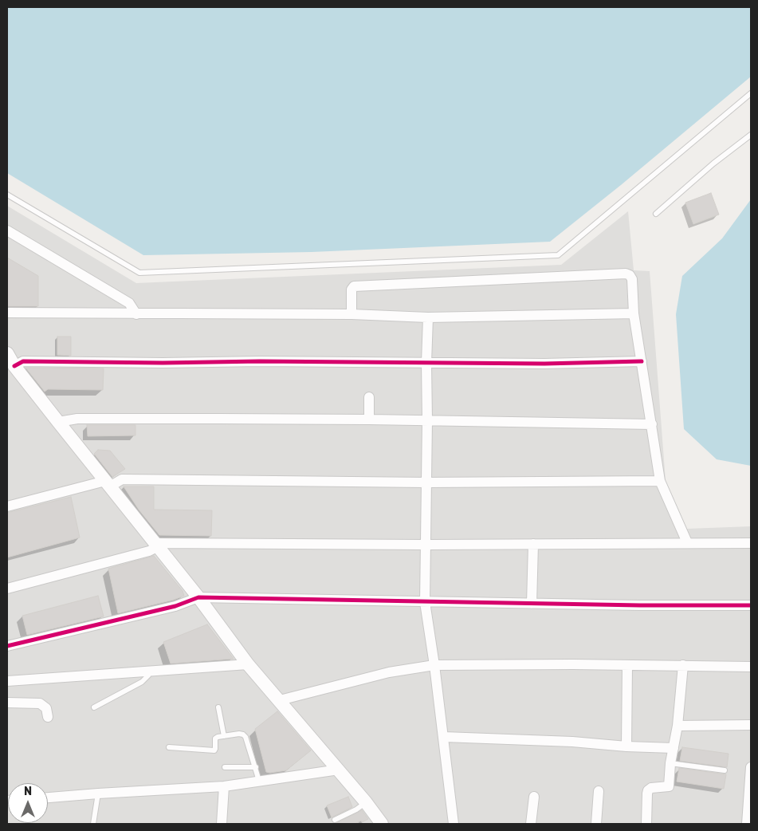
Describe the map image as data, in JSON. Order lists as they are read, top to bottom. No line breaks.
{"north":"top"}
